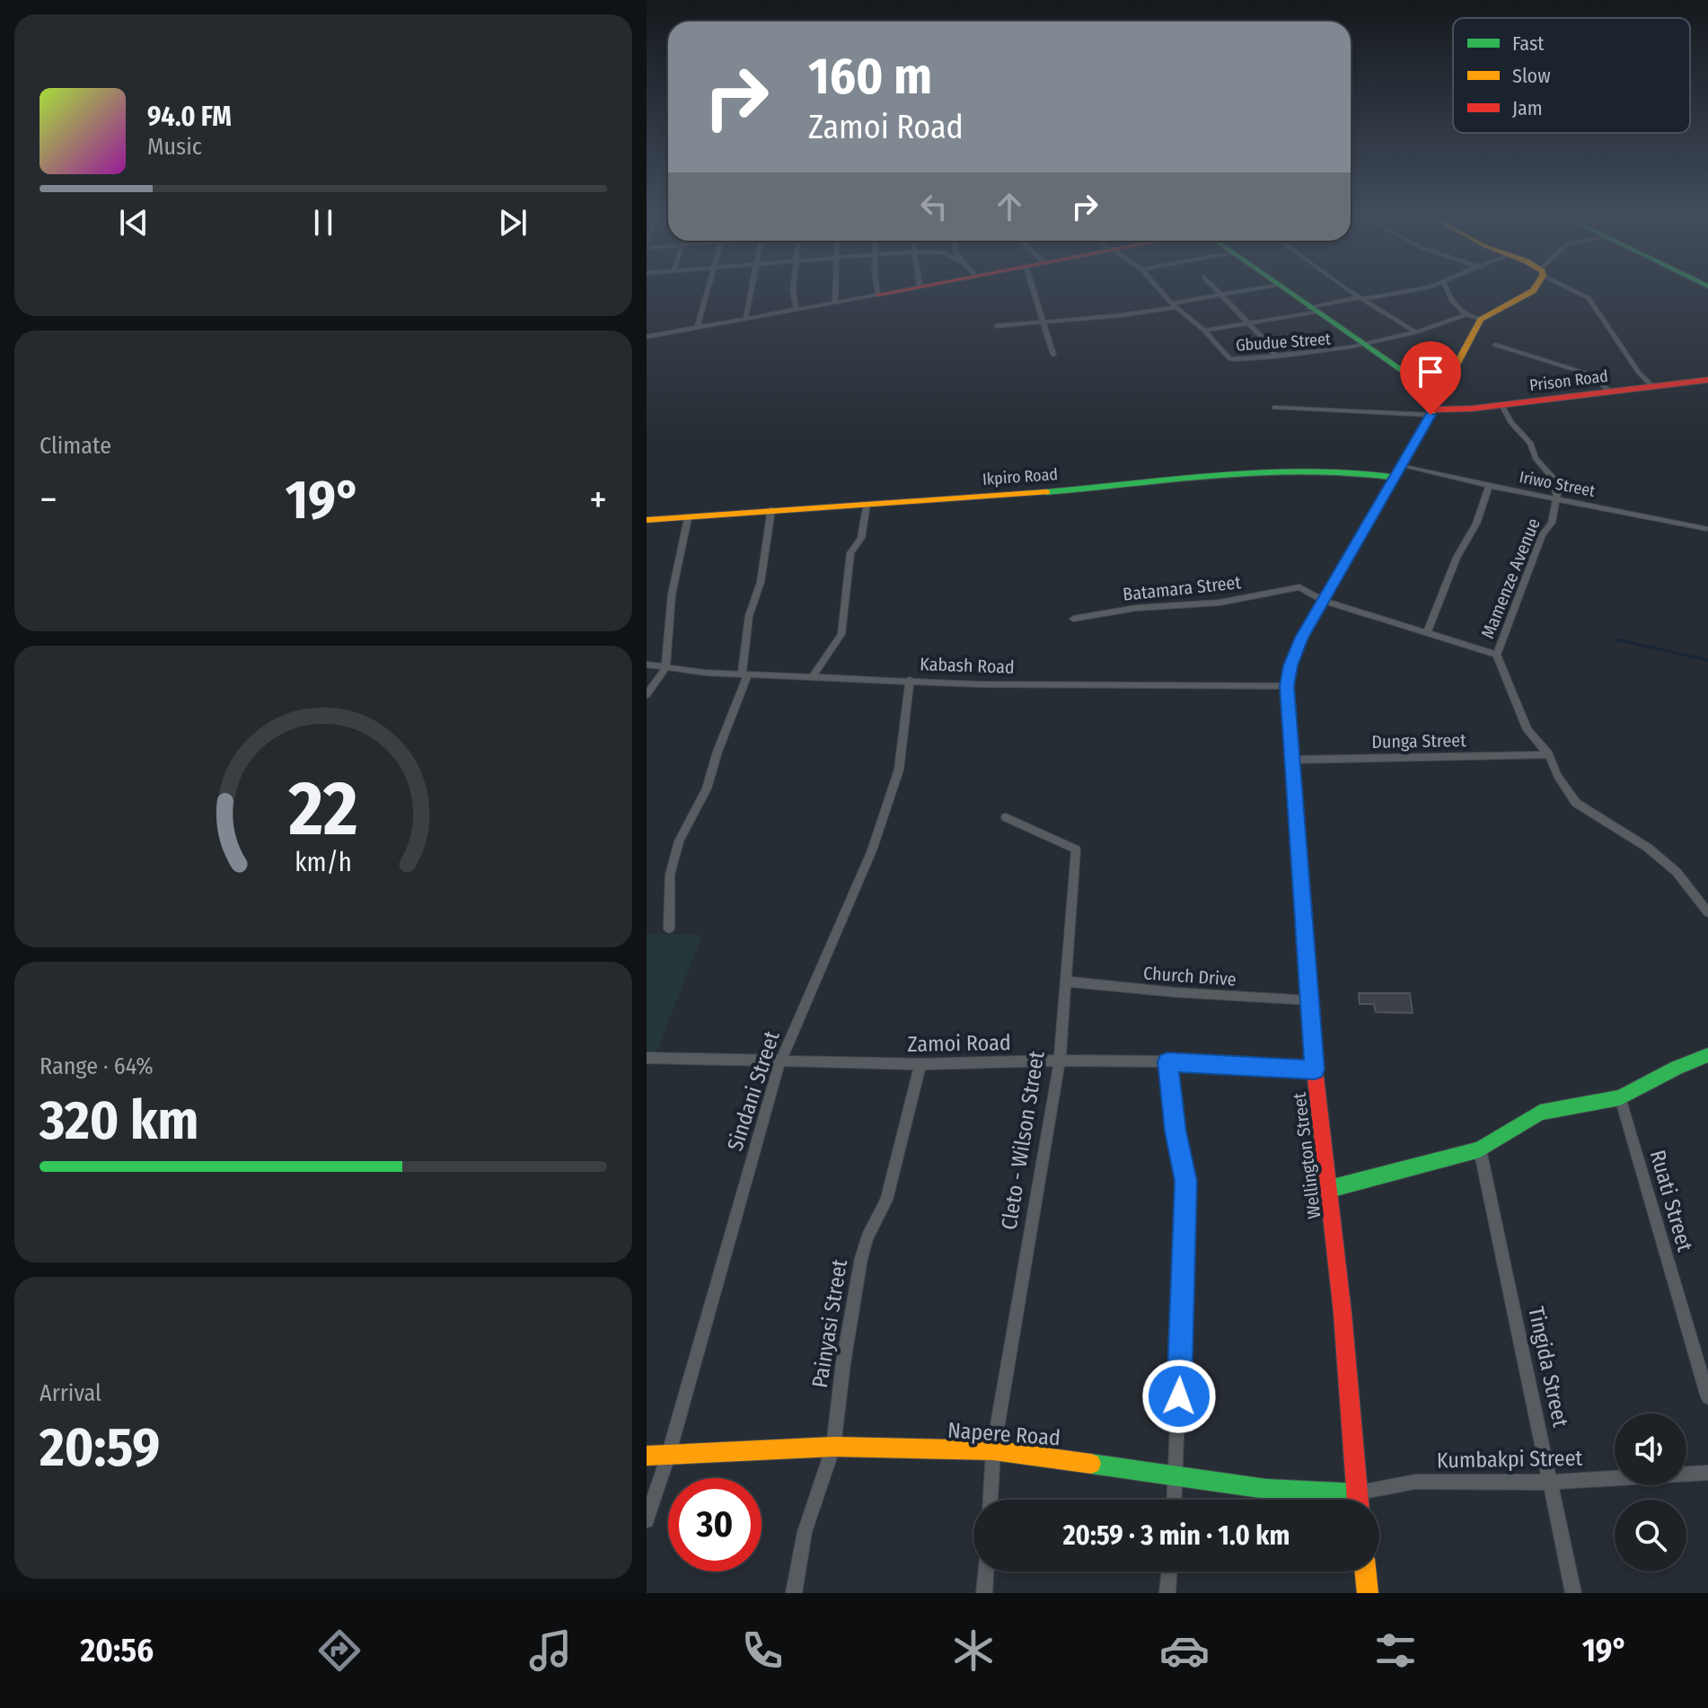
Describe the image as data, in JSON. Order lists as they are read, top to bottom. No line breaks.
{"streets":{"street":["Gbudue Street","Prison Road","Ikpiro Road","Iriwo Street","Mamenze Avenue","Batamara Street","Kabash Road","Dunga Street","Church Drive","Zamoi Road","Sindani Street","Cleto - Wilson Street","Wellington Street","Ruati Street","Painyasi Street","Tingida Street","Napere Road","Kumbakpi Street"]},"crossings":[["Prison Road","Mamenze Avenue"],["Prison Road","Wellington Street"],["Ikpiro Road","Wellington Street"],["Iriwo Street","Mamenze Avenue"],["Iriwo Street","Wellington Street"],["Mamenze Avenue","Batamara Street"],["Mamenze Avenue","Dunga Street"],["Batamara Street","Wellington Street"],["Kabash Road","Sindani Street"],["Kabash Road","Wellington Street"],["Dunga Street","Wellington Street"],["Church Drive","Cleto - Wilson Street"],["Church Drive","Wellington Street"],["Zamoi Road","Sindani Street"],["Zamoi Road","Cleto - Wilson Street"],["Zamoi Road","Wellington Street"],["Zamoi Road","Painyasi Street"],["Sindani Street","Napere Road"],["Cleto - Wilson Street","Napere Road"],["Wellington Street","Napere Road"],["Wellington Street","Kumbakpi Street"],["Painyasi Street","Napere Road"],["Tingida Street","Kumbakpi Street"],["Napere Road","Kumbakpi Street"]],"legend":["Fast","Slow","Jam"],"page":{"turn":["160 m","Zamoi Road"],"song":["94.0 FM","Music"],"tile":["Climate",["Range · 64%","320 km"],["Arrival","20:59"]],"heat":["−","19°","+"],"limit":"30","trip":"20:59 · 3 min · 1.0 km","tabs":["20:56","19°"],"gauge":["22","km/h"]}}
